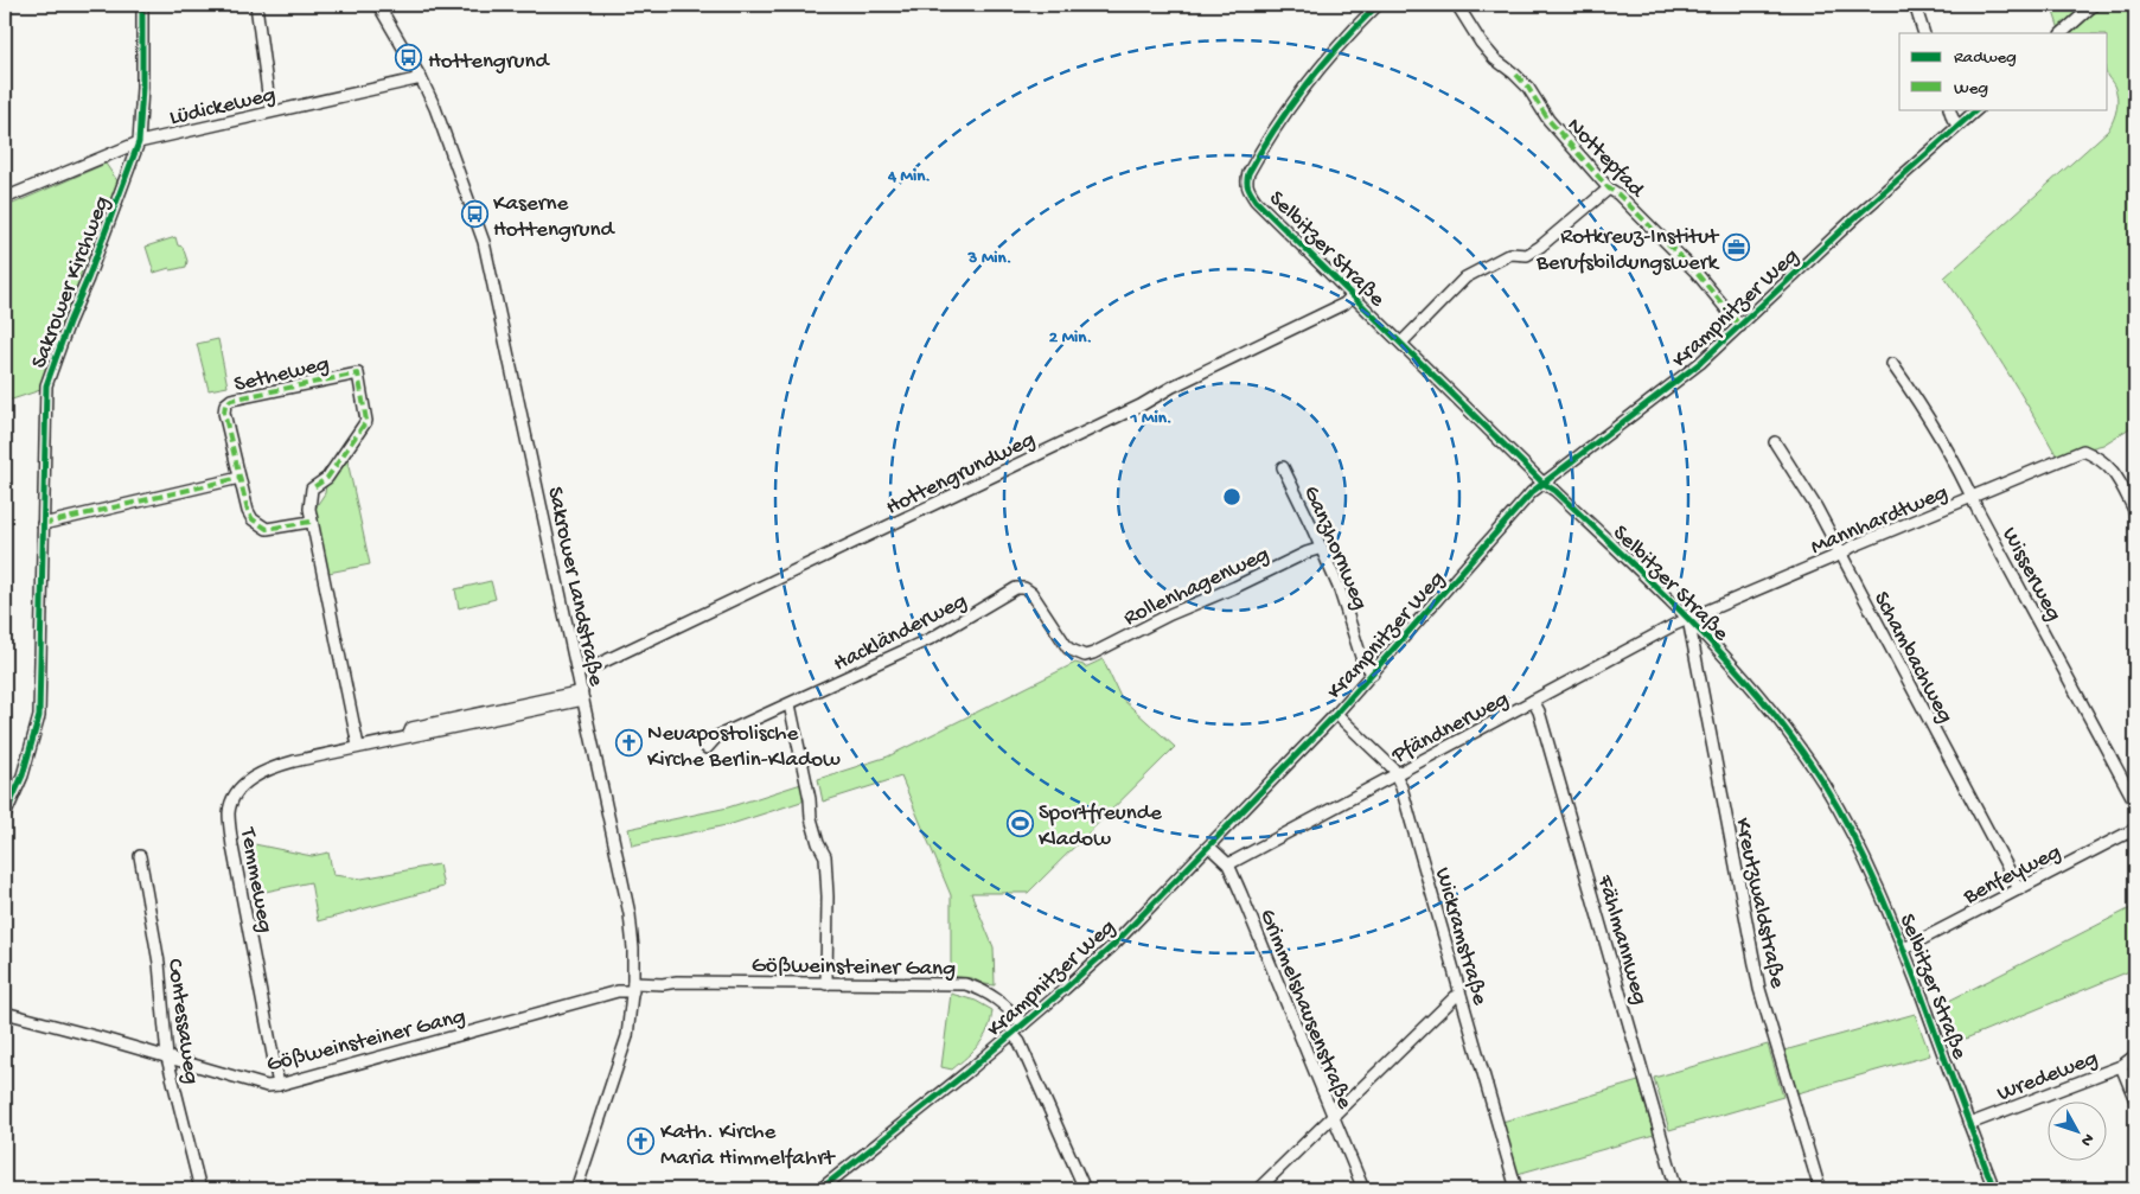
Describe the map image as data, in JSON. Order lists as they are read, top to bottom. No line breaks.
{"streets":{"street":["Lüdickeweg","Nottepfad","Selbitzer Straße","Sakrower Kirchweg","Krampnitzer Weg","Setheweg","Hottengrundweg","Mannhardtweg","Ganzhornweg","Wisserweg","Rollenhagenweg","Sakrower Landstraße","Hackländerweg","Schambachweg","Pfändnerweg","Benfeyweg","Temmeweg","Kreutzwaldstraße","Wickramstraße","Fählmannweg","Gößweinsteiner Gang","Grimmelshausenstraße","Contessaweg","Wredeweg"]},"crossings":[["Lüdickeweg","Sakrower Kirchweg"],["Lüdickeweg","Sakrower Landstraße"],["Nottepfad","Krampnitzer Weg"],["Selbitzer Straße","Krampnitzer Weg"],["Selbitzer Straße","Hottengrundweg"],["Selbitzer Straße","Mannhardtweg"],["Selbitzer Straße","Pfändnerweg"],["Selbitzer Straße","Benfeyweg"],["Selbitzer Straße","Kreutzwaldstraße"],["Selbitzer Straße","Wredeweg"],["Krampnitzer Weg","Ganzhornweg"],["Krampnitzer Weg","Wickramstraße"],["Krampnitzer Weg","Gößweinsteiner Gang"],["Krampnitzer Weg","Grimmelshausenstraße"],["Setheweg","Temmeweg"],["Hottengrundweg","Sakrower Landstraße"],["Mannhardtweg","Wisserweg"],["Mannhardtweg","Schambachweg"],["Mannhardtweg","Pfändnerweg"],["Mannhardtweg","Kreutzwaldstraße"],["Ganzhornweg","Rollenhagenweg"],["Rollenhagenweg","Hackländerweg"],["Sakrower Landstraße","Temmeweg"],["Sakrower Landstraße","Gößweinsteiner Gang"],["Schambachweg","Benfeyweg"],["Pfändnerweg","Kreutzwaldstraße"],["Pfändnerweg","Wickramstraße"],["Pfändnerweg","Fählmannweg"],["Pfändnerweg","Grimmelshausenstraße"],["Temmeweg","Gößweinsteiner Gang"],["Gößweinsteiner Gang","Contessaweg"]],"places":{"bus stop":["Hottengrund","Kaserne Hottengrund"],"office":["Rotkreuz-Institut Berufsbildungswerk"],"church":["Neuapostolische Kirche Berlin-Kladow","Kath. Kirche Maria Himmelfahrt"],"sports":["Sportfreunde Kladow"]},"legend":["Radweg","Weg"],"north":"bottom right","rings":["4 Min.","3 Min.","2 Min.","1 Min."]}
